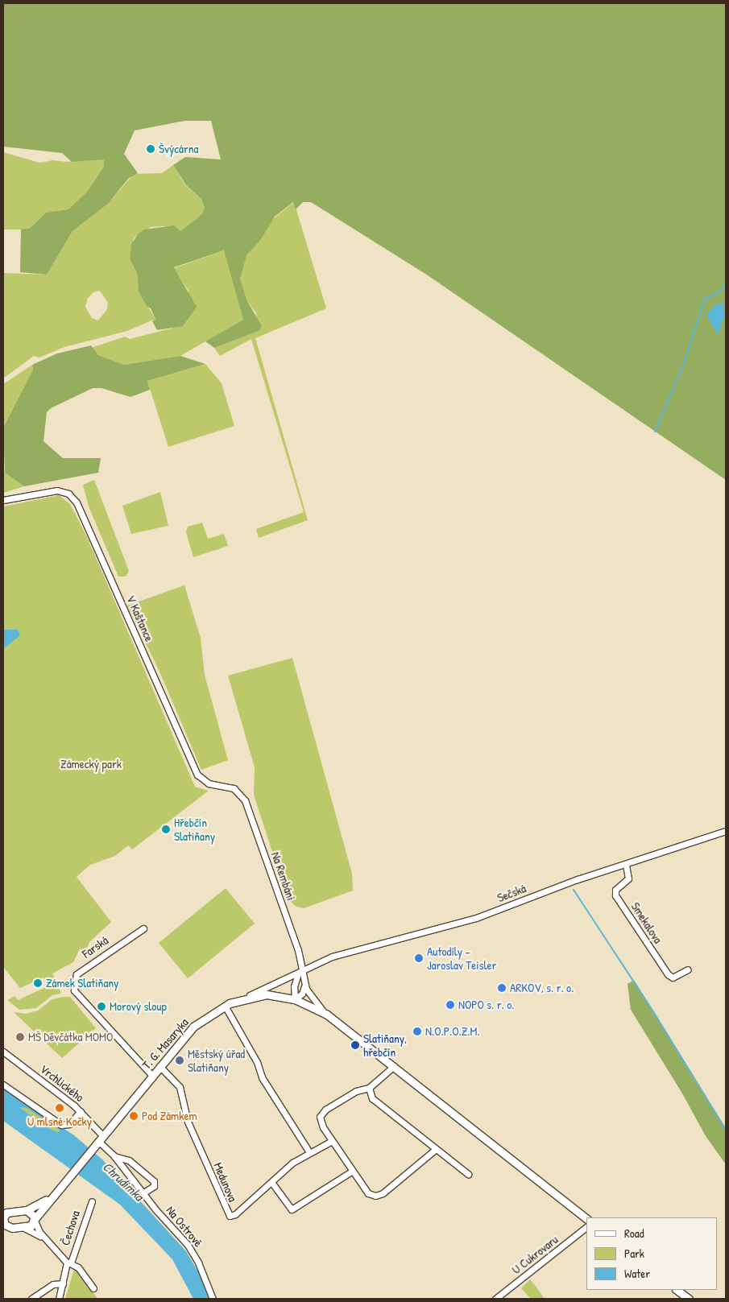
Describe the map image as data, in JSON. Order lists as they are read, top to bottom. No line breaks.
{"streets":{"main road":["T. G. Masaryka"],"street":["V Kaštance","Na Rembáni","Sečská","Smekalova","Farská","Vrchlického","Medunova","Na Ostrově","Čechova","U Cukrovaru"]},"crossings":[["V Kaštance","Na Rembáni"],["Na Rembáni","Sečská"],["Sečská","Smekalova"],["Sečská","T. G. Masaryka"],["Farská","T. G. Masaryka"],["T. G. Masaryka","Vrchlického"],["T. G. Masaryka","Medunova"],["T. G. Masaryka","Na Ostrově"],["Vrchlického","Na Ostrově"]],"water":["Chrudimka"],"parks":["Zámecký park"],"places":["Švýcárna","Hřebčín Slatiňany","Autodíly – Jaroslav Teisler","Zámek Slatiňany","ARKOV, s. r. o.","NOPO s. r. o.","Morový sloup","N.O.P.O.Z.M.","MŠ Děvčátka MOMO","Slatiňany, hřebčín","Městský úřad Slatiňany","U mlsné Kočky","Pod Zámkem"],"legend":["Road","Park","Water"]}
